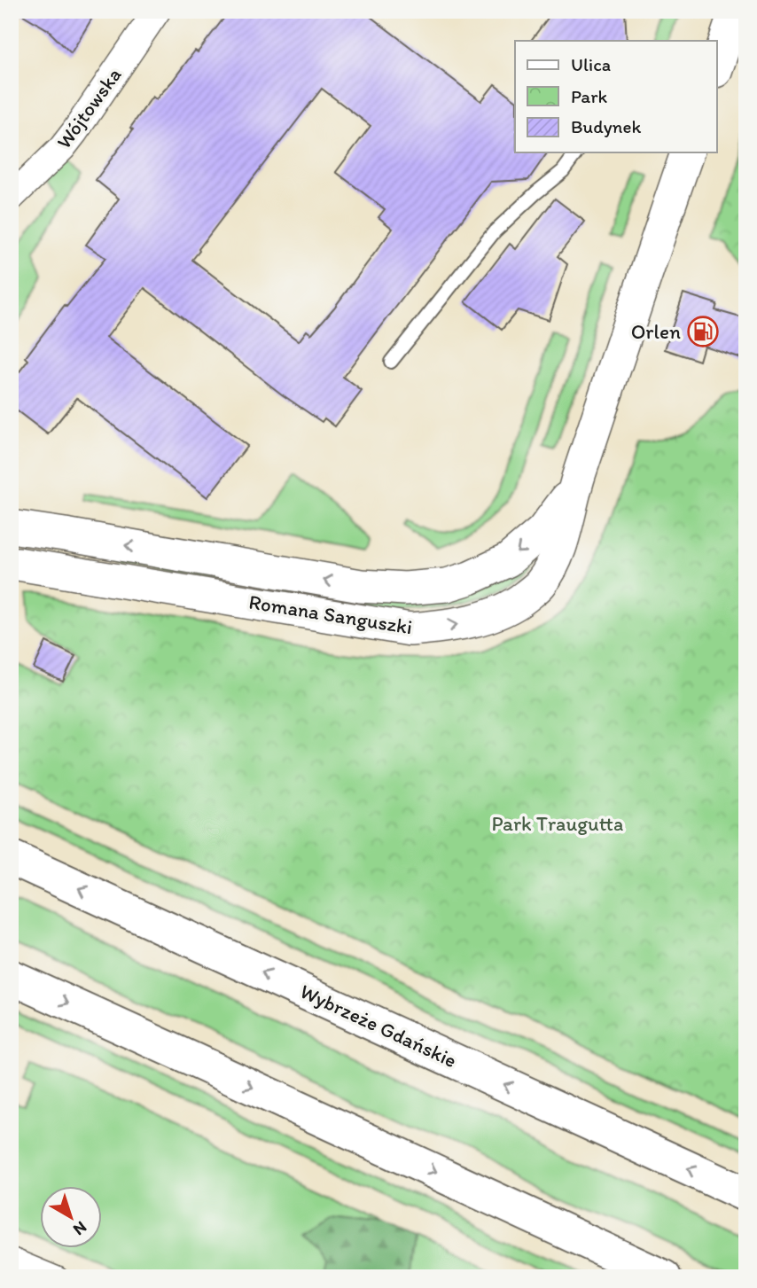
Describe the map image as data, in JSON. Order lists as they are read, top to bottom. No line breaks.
{"streets":{"main road":["Wybrzeże Gdańskie"],"street":["Wójtowska","Romana Sanguszki"]},"parks":["Park Traugutta"],"places":{"fuel station":["Orlen"]},"legend":["Ulica","Park","Budynek"],"north":"bottom right"}
